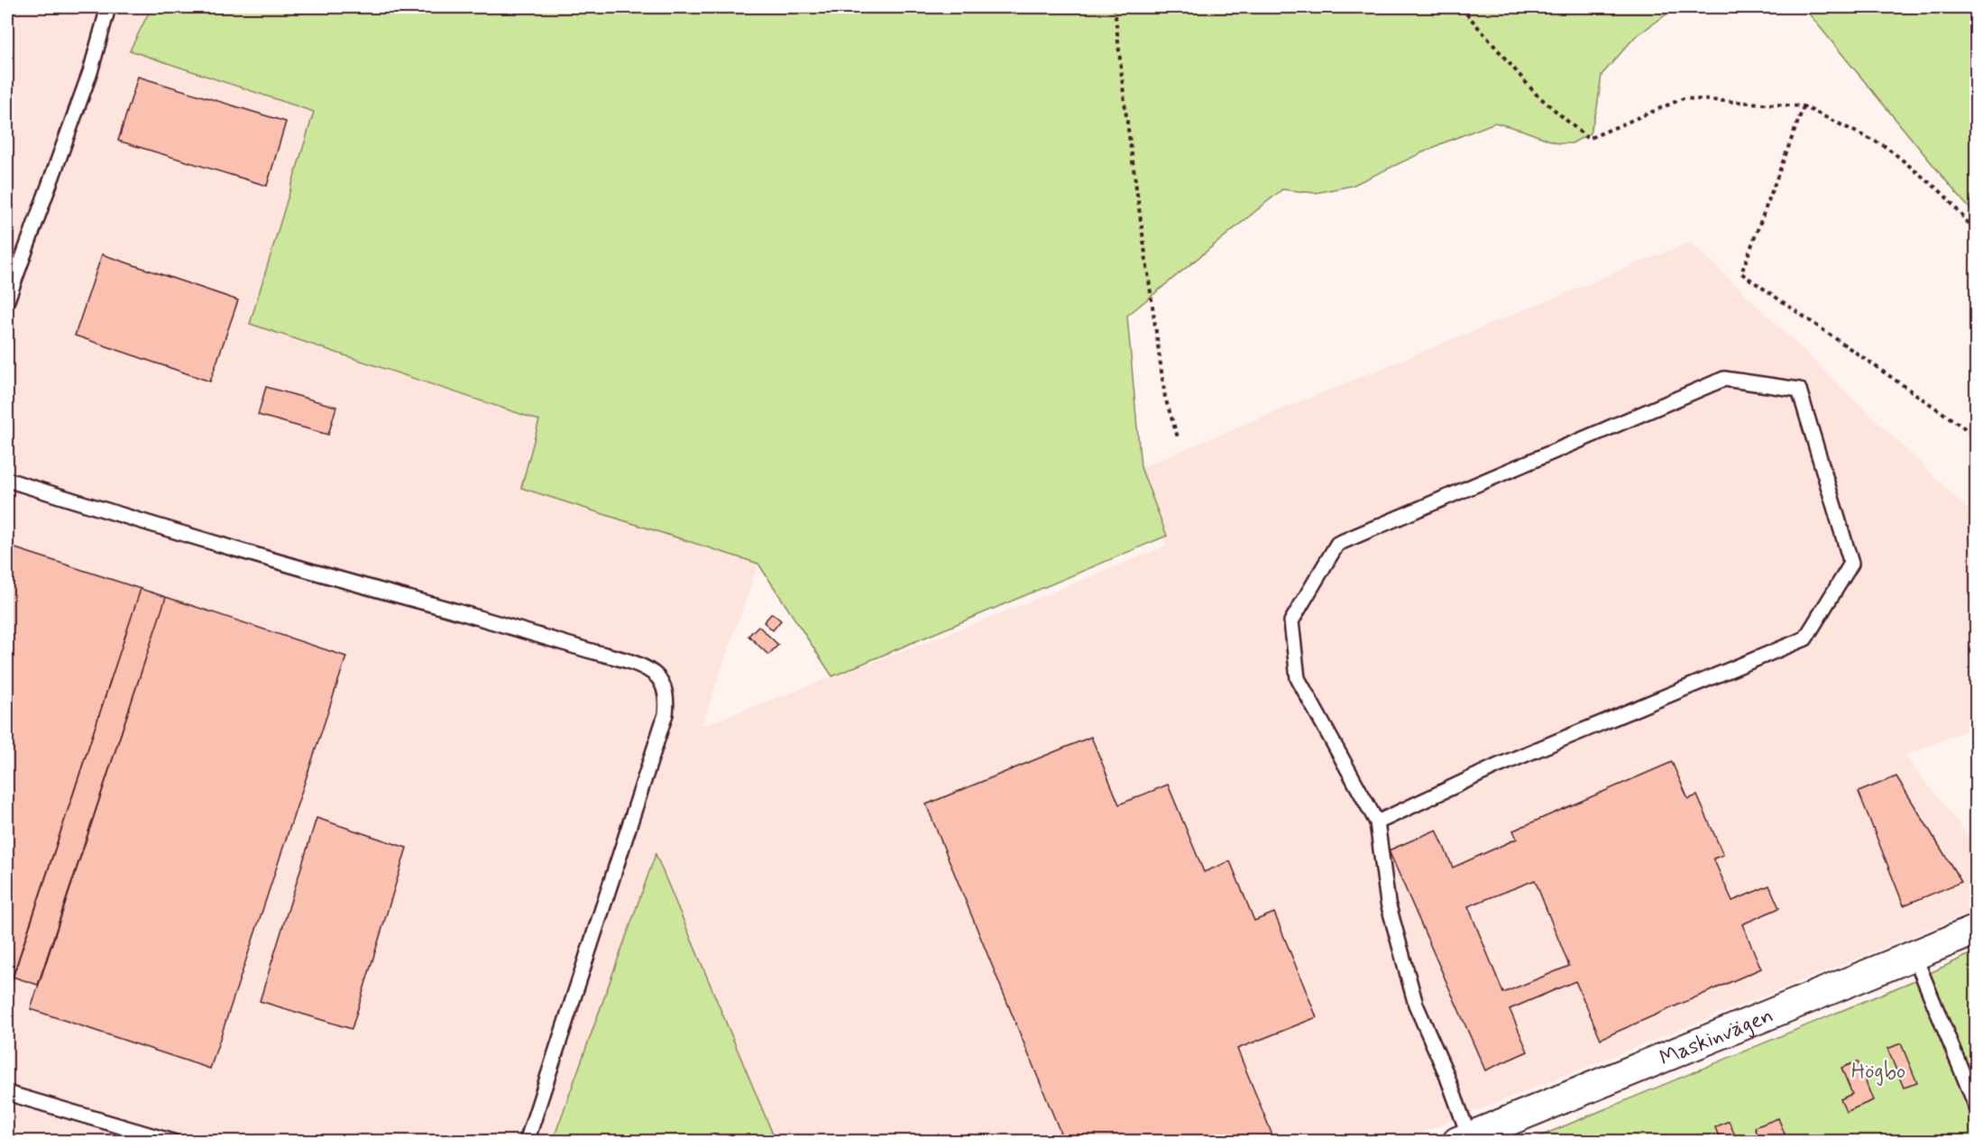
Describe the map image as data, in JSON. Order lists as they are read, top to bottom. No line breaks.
{"streets":{"street":["Maskinvägen"]},"parks":["Högbo"]}
